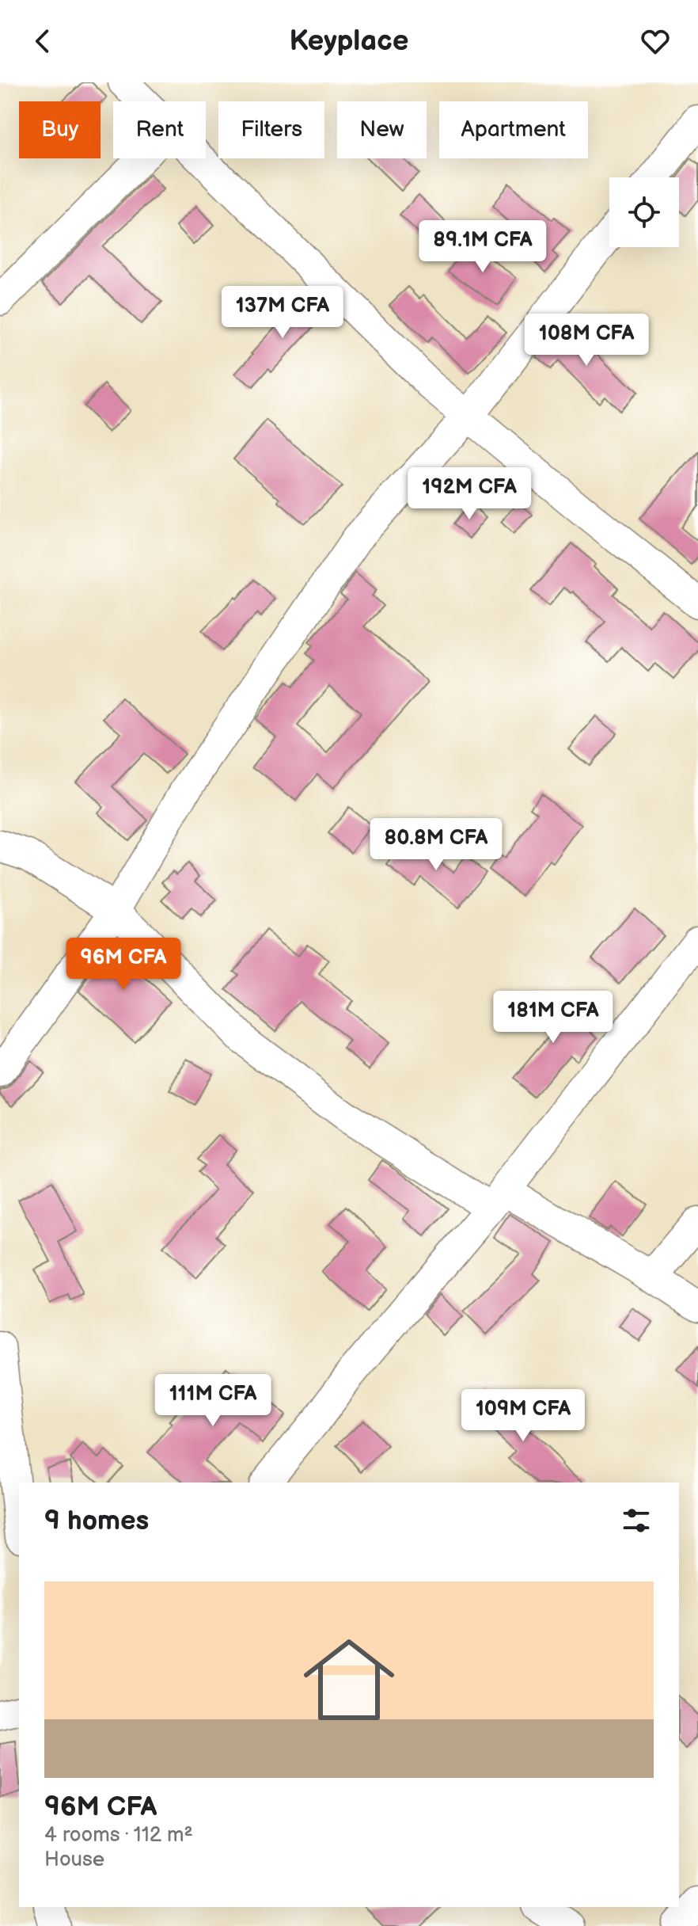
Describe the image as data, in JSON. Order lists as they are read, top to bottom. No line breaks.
{"page":{"header":"Keyplace","chip":["Buy","Rent","Filters","New","Apartment"],"price":["89.1M CFA","137M CFA","108M CFA","192M CFA","80.8M CFA","96M CFA","181M CFA","111M CFA","109M CFA"],"heading":"9 homes","list":[{"name":"96M CFA","note":"4 rooms · 112 m² · House"}]}}
